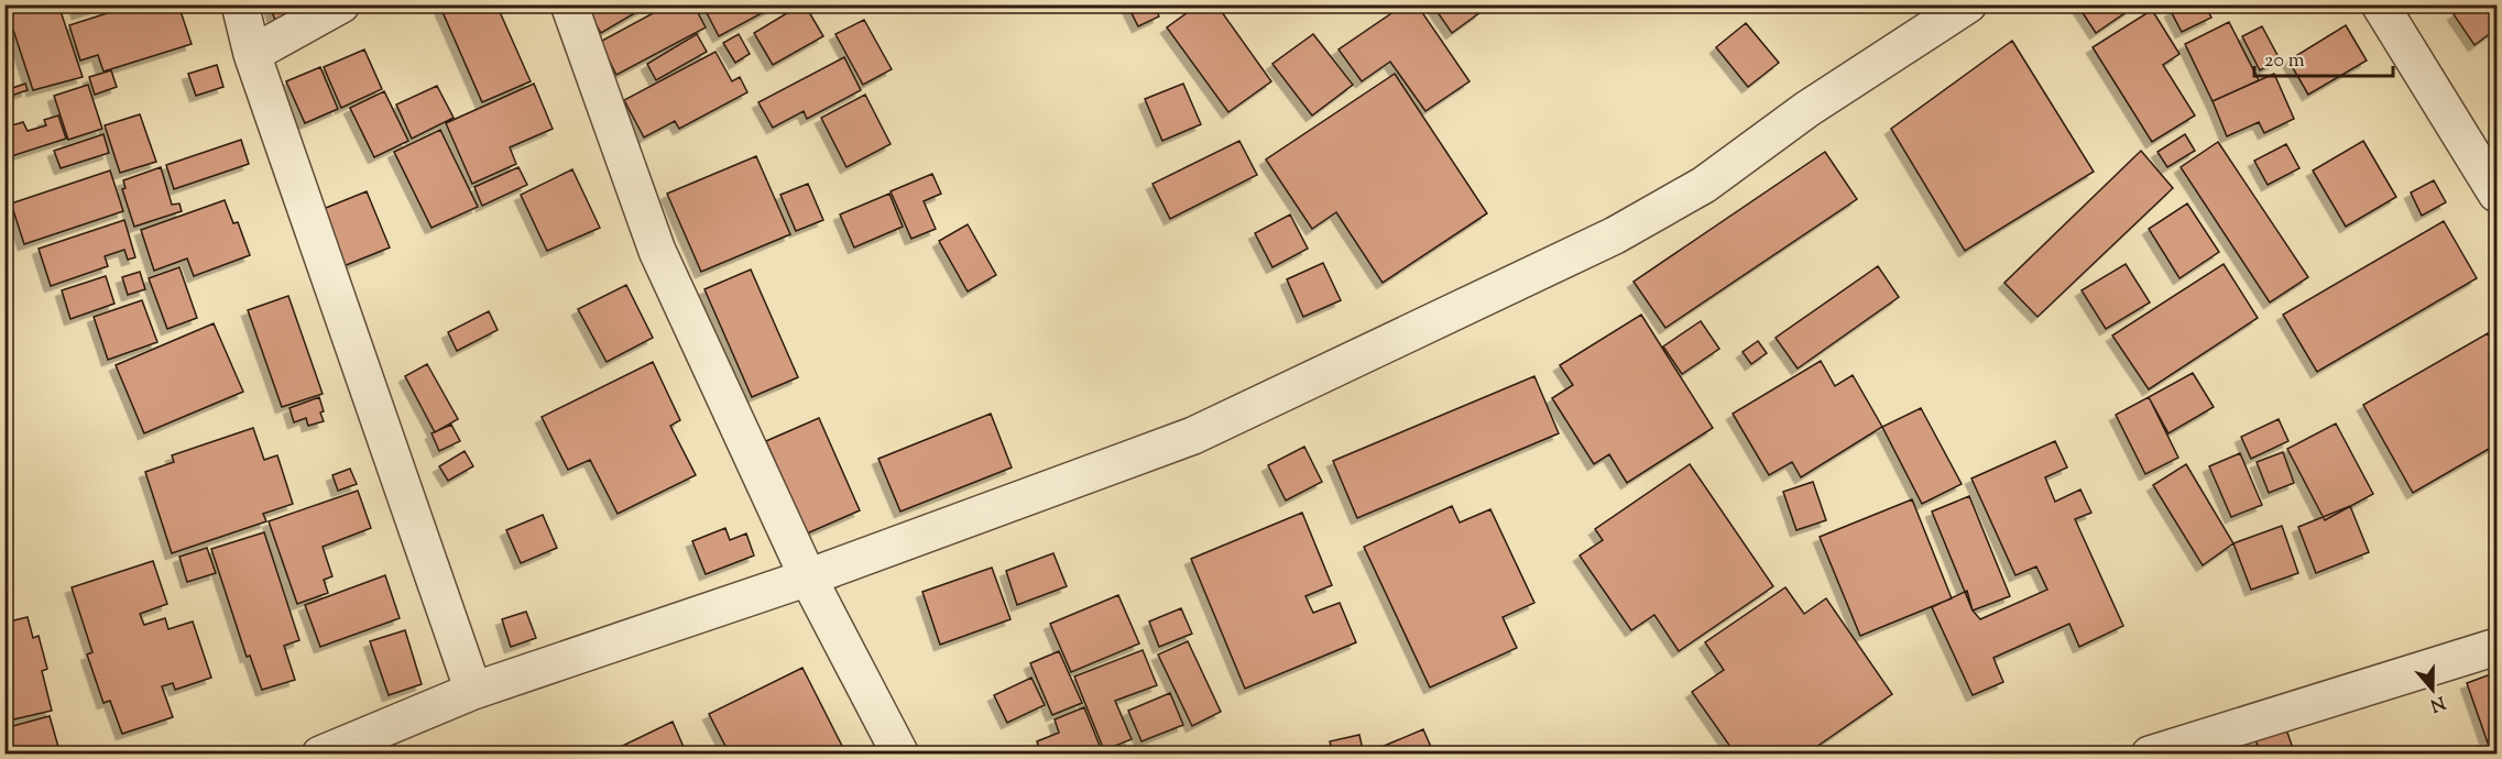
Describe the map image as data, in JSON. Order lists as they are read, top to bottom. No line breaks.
{"scale_bar":"20 m","north":"bottom"}
